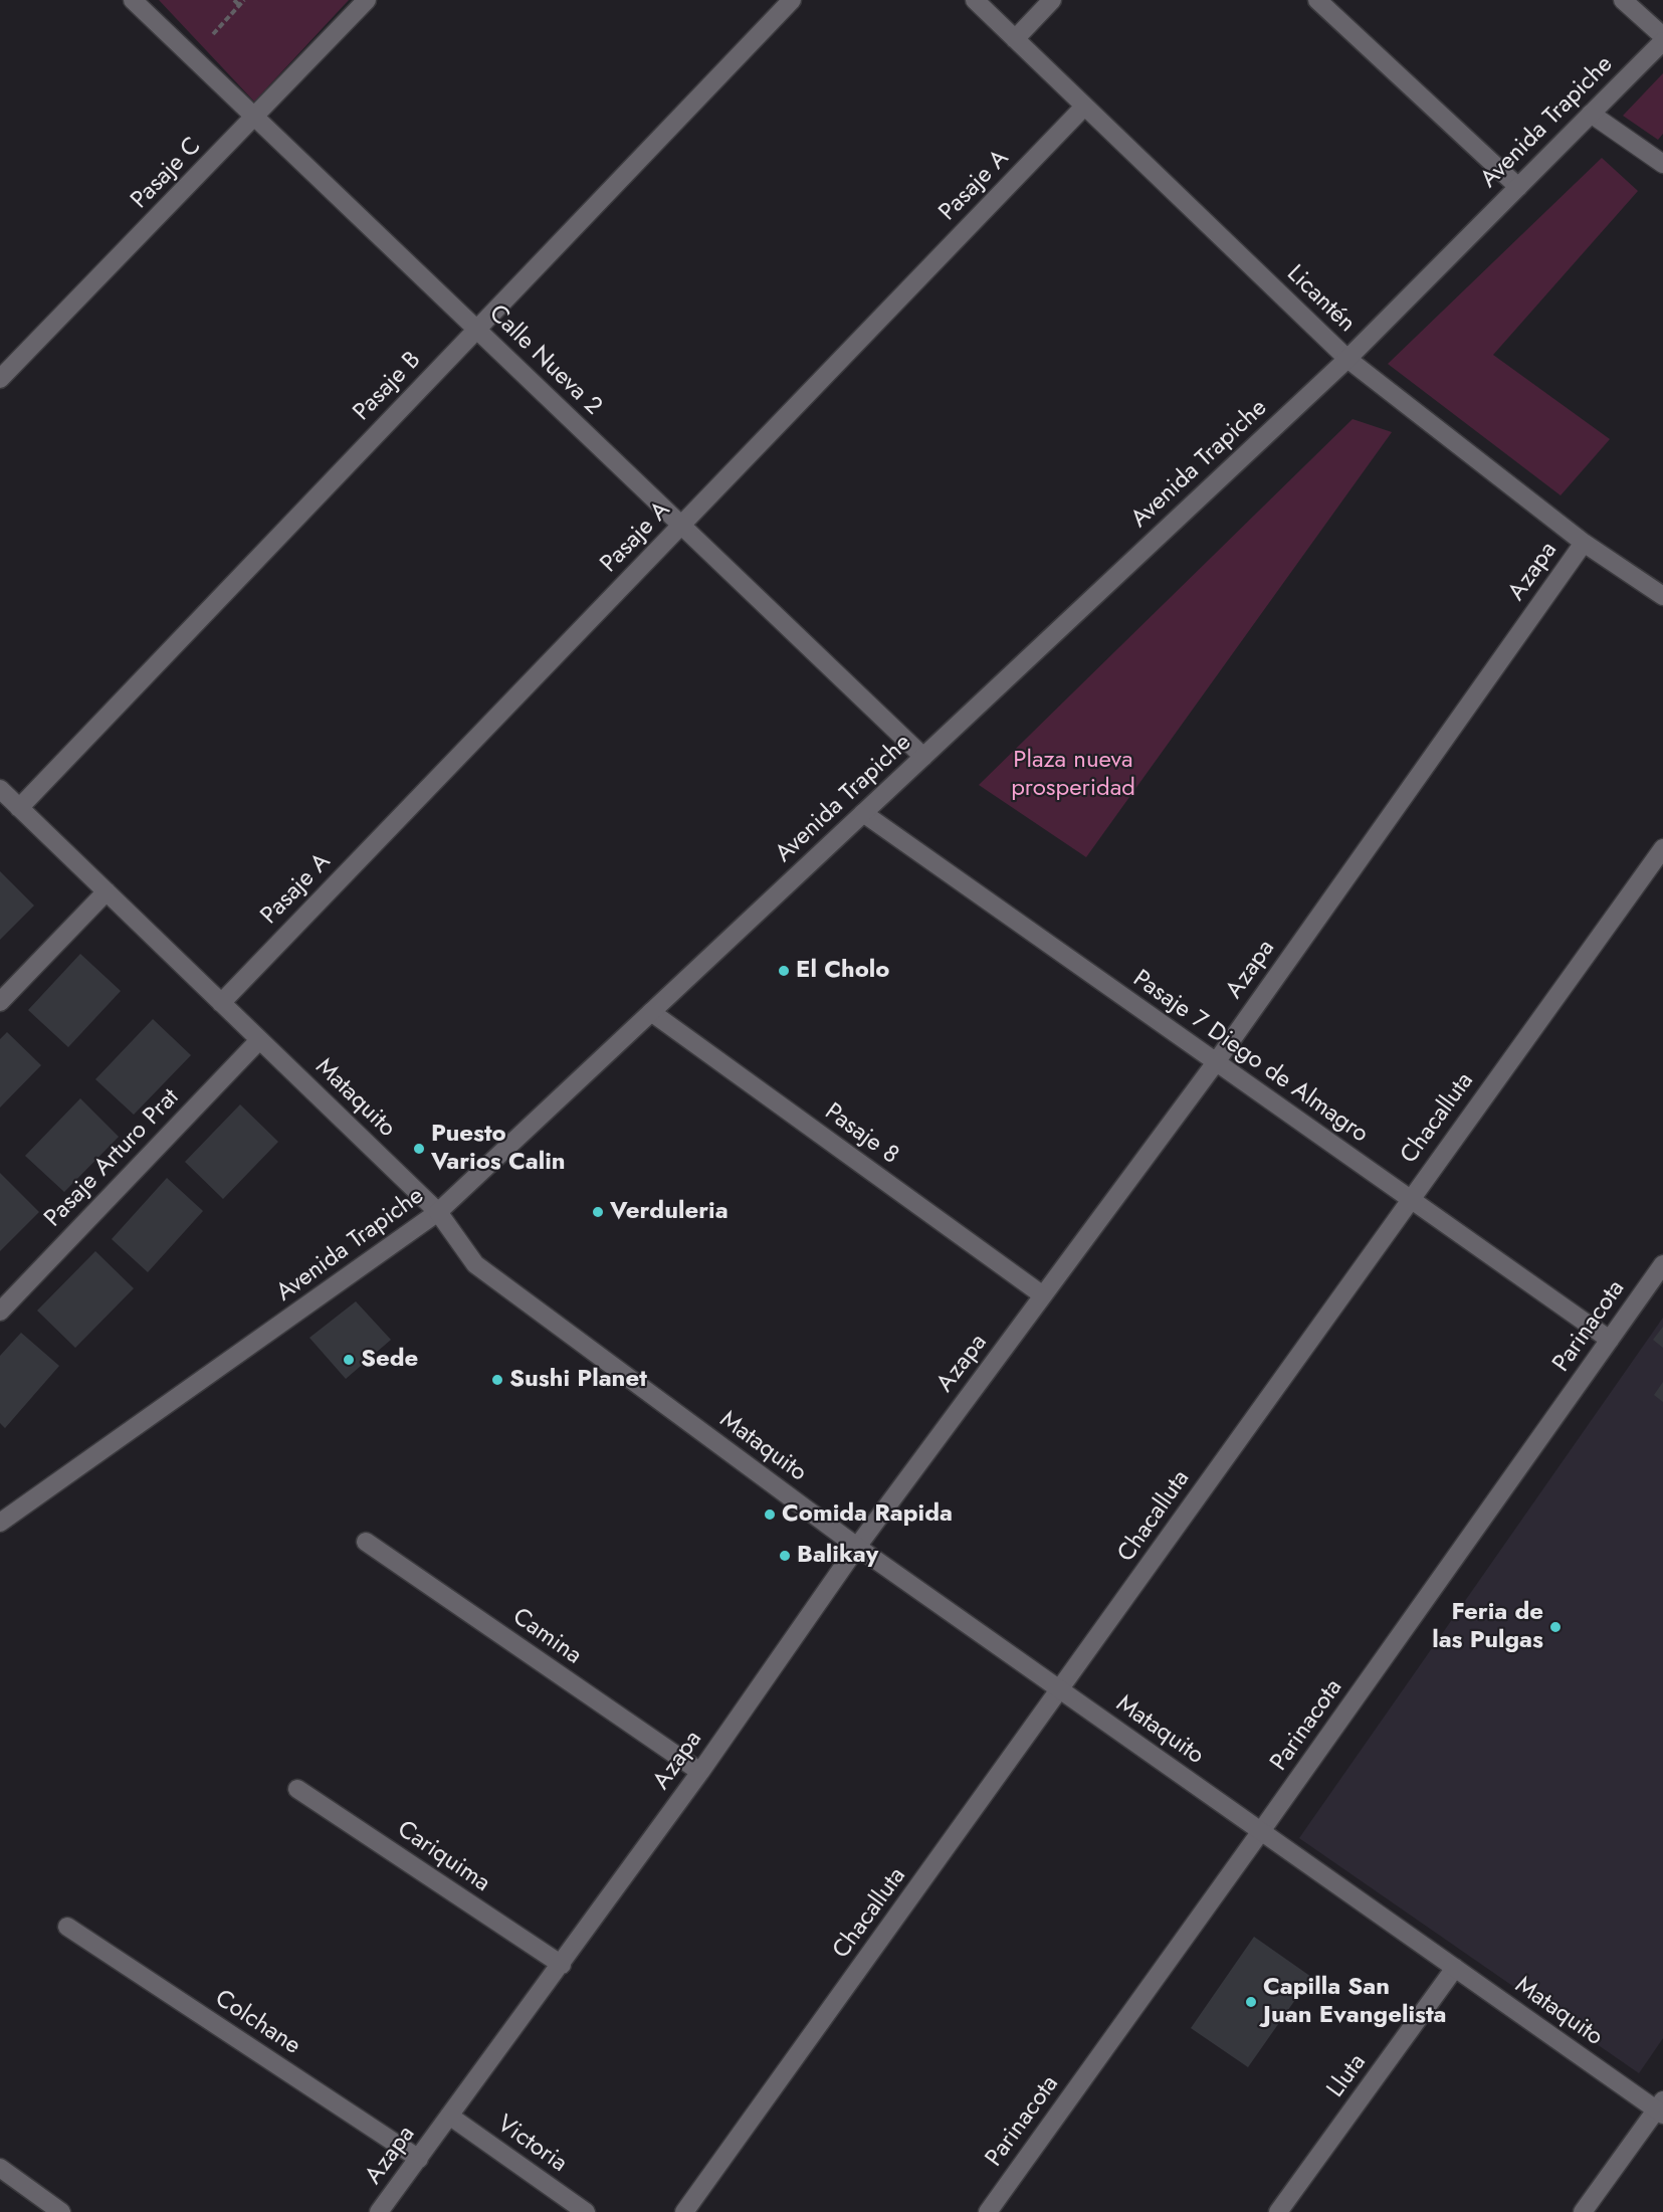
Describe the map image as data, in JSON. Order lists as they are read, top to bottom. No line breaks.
{"streets":{"street":["Avenida Trapiche","Pasaje C","Pasaje A","Licantén","Calle Nueva 2","Pasaje B","Azapa","Pasaje 7 Diego de Almagro","Mataquito","Chacalluta","Pasaje 8","Pasaje Arturo Prat","Parinacota","Camina","Cariquima","Colchane","Lluta","Victoria"]},"crossings":[["Avenida Trapiche","Licantén"],["Avenida Trapiche","Calle Nueva 2"],["Avenida Trapiche","Pasaje 7 Diego de Almagro"],["Avenida Trapiche","Mataquito"],["Avenida Trapiche","Pasaje 8"],["Pasaje C","Calle Nueva 2"],["Pasaje A","Licantén"],["Pasaje A","Calle Nueva 2"],["Pasaje A","Mataquito"],["Licantén","Azapa"],["Calle Nueva 2","Pasaje B"],["Pasaje B","Mataquito"],["Azapa","Pasaje 7 Diego de Almagro"],["Azapa","Mataquito"],["Azapa","Pasaje 8"],["Azapa","Camina"],["Azapa","Cariquima"],["Azapa","Colchane"],["Azapa","Victoria"],["Pasaje 7 Diego de Almagro","Chacalluta"],["Pasaje 7 Diego de Almagro","Parinacota"],["Mataquito","Chacalluta"],["Mataquito","Pasaje Arturo Prat"],["Mataquito","Parinacota"],["Mataquito","Lluta"]],"parks":["Plaza nueva prosperidad"],"places":["El Cholo","Puesto Varios Calin","Verduleria","Sede","Sushi Planet","Comida Rapida","Balikay","Feria de las Pulgas","Capilla San Juan Evangelista"]}
